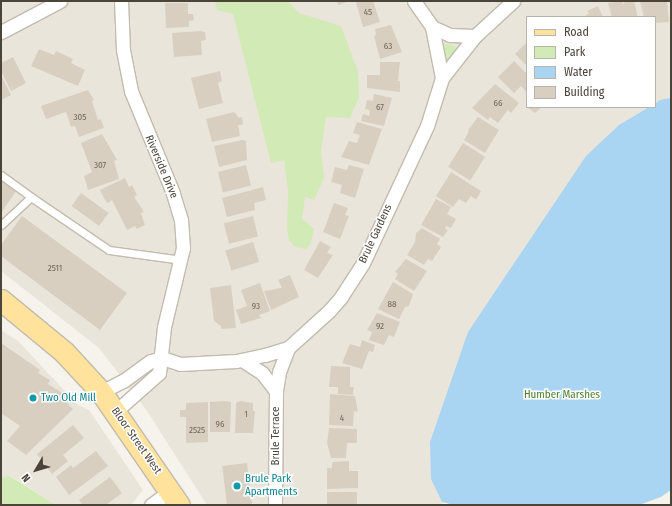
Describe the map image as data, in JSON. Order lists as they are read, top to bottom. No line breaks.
{"streets":{"main road":["Bloor Street West"],"street":["Riverside Drive","Brule Gardens","Brule Terrace"]},"crossings":[["Riverside Drive","Brule Gardens"],["Riverside Drive","Bloor Street West"],["Brule Gardens","Brule Terrace"]],"parks":["Humber Marshes"],"places":["Two Old Mill","Brule Park Apartments"],"house_numbers":["45","63","66","67","305","307","2511","88","93","92","1","4","96","2525"],"legend":["Road","Park","Water","Building"],"north":"bottom left"}
